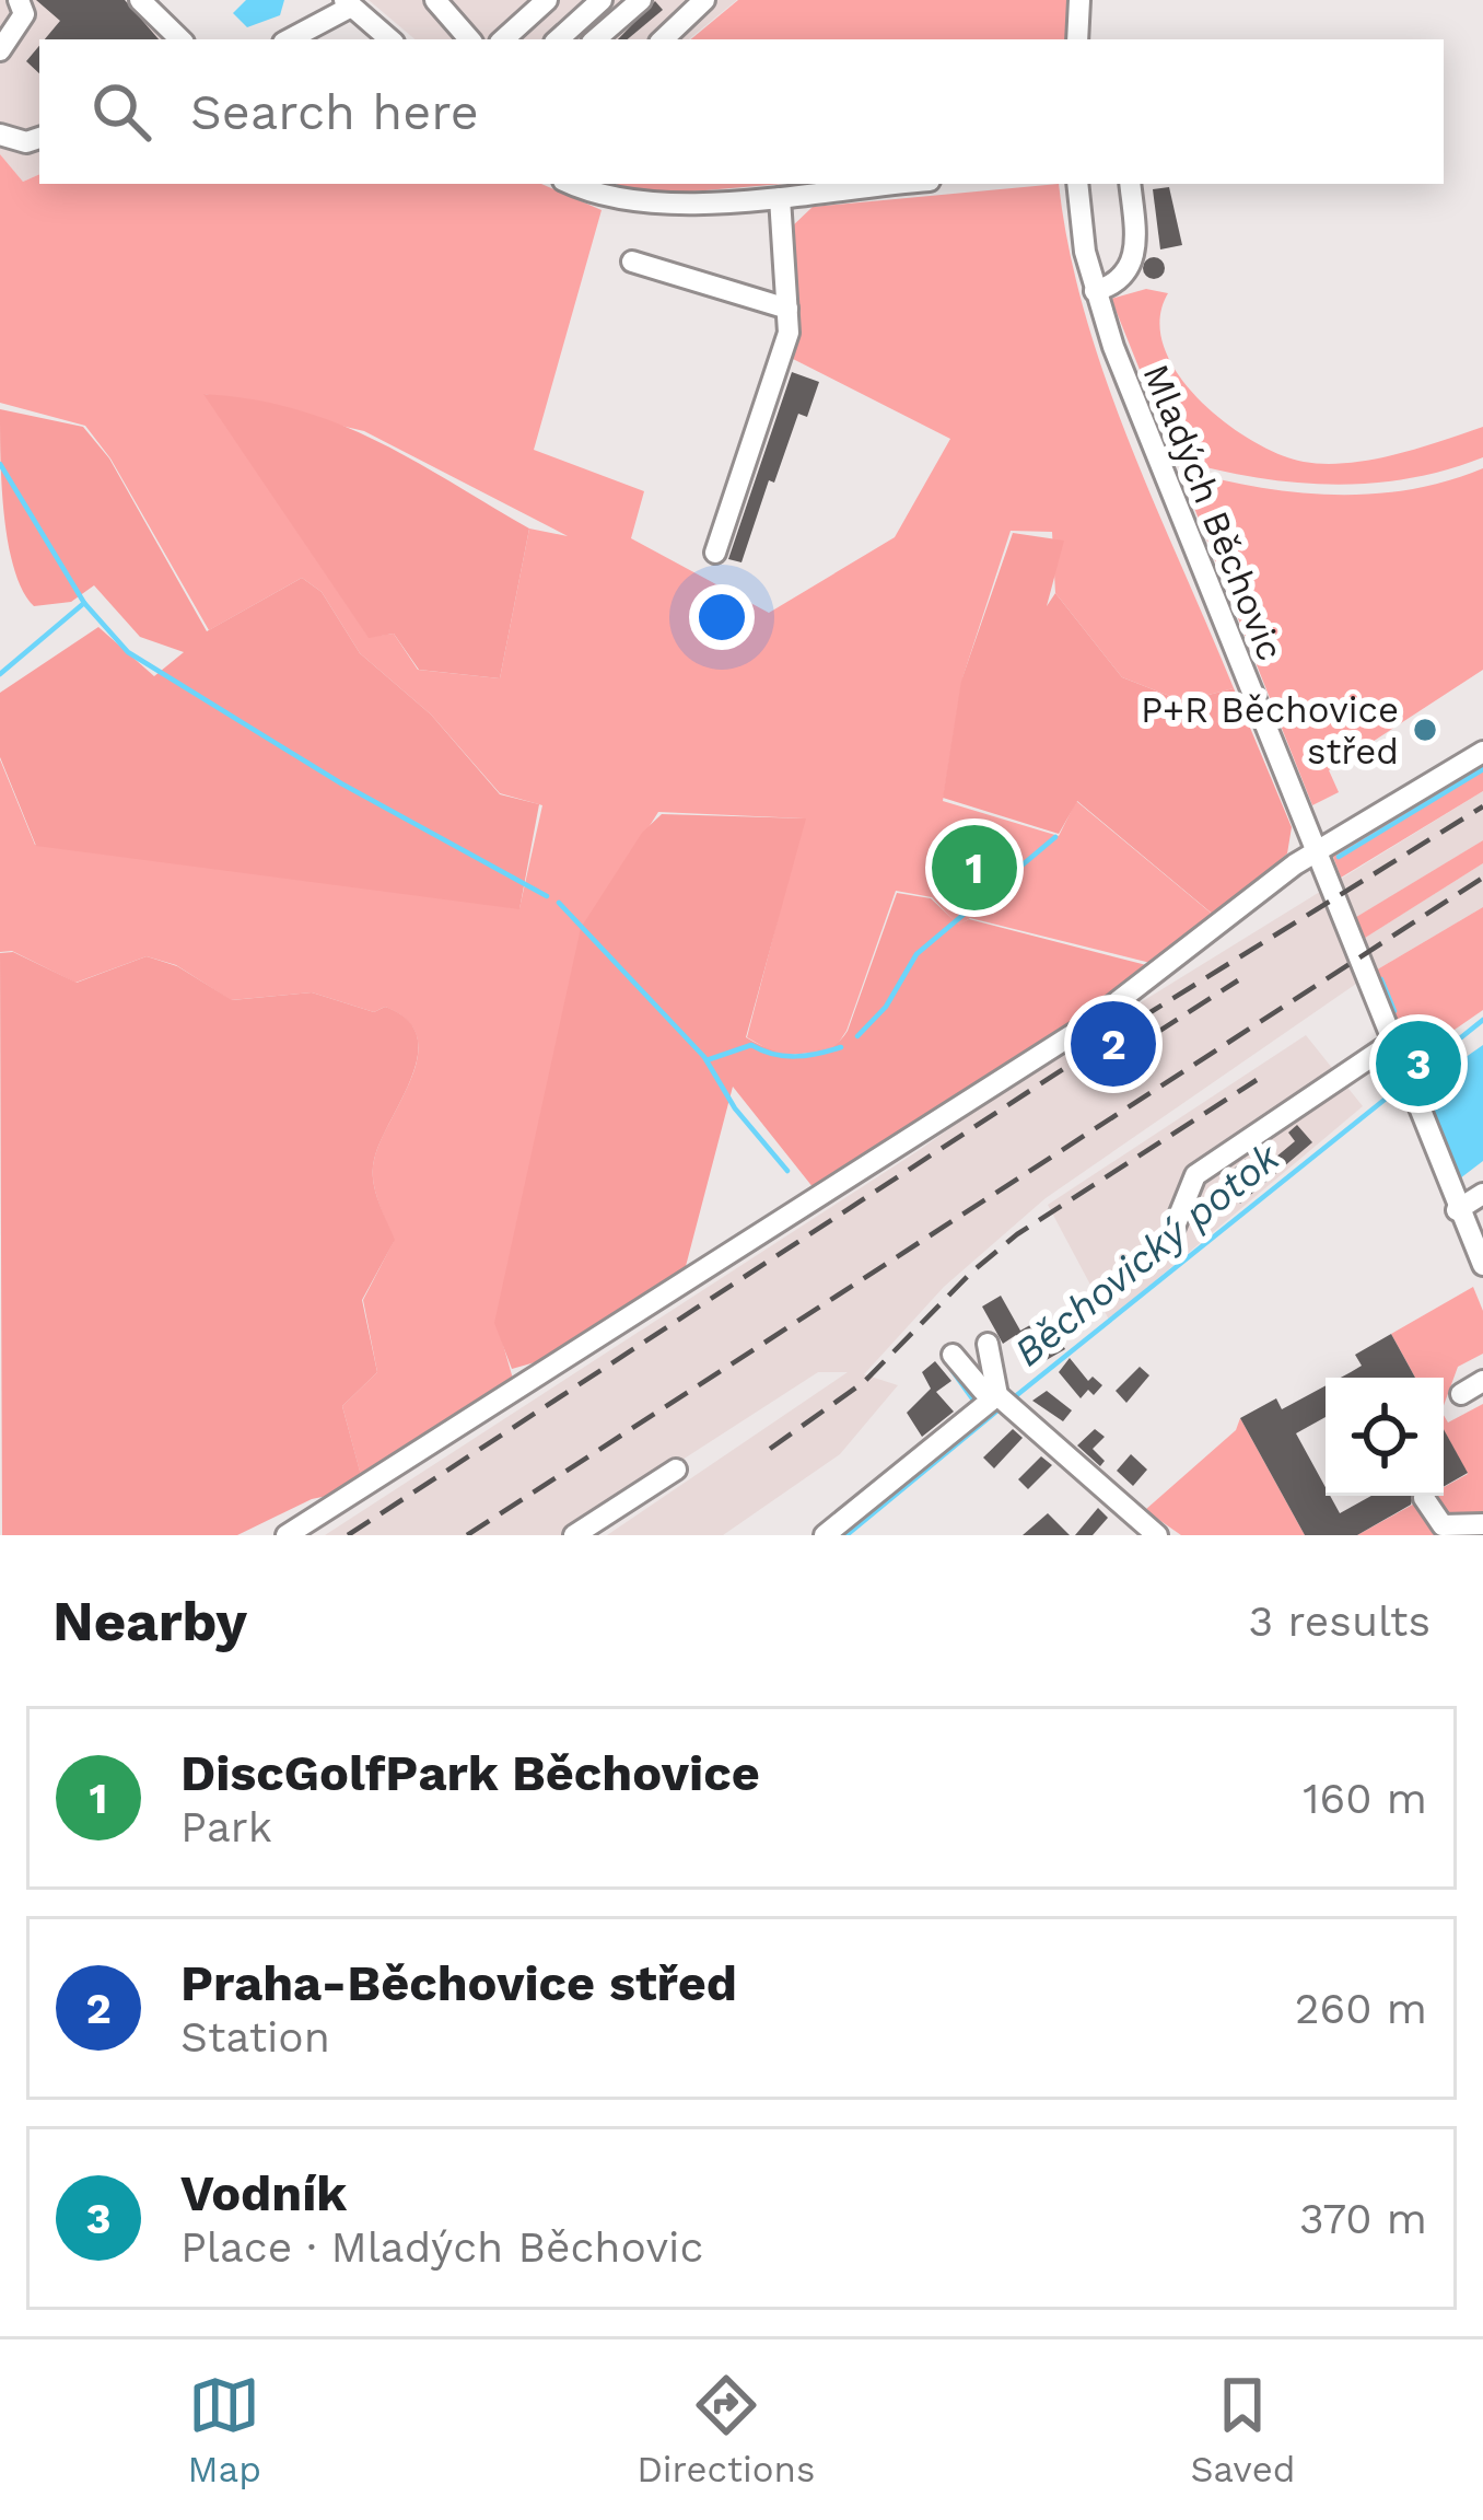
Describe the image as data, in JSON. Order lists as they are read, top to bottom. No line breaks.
{"streets":{"street":["Mladých Běchovic"]},"water":["Běchovický potok"],"places":["P+R Běchovice střed"],"page":{"search":"Search here","pins":["1","2","3"],"heading":["Nearby","3 results"],"list":[{"mark":"1","name":"DiscGolfPark Běchovice","note":"Park","value":"160 m"},{"mark":"2","name":"Praha-Běchovice střed","note":"Station","value":"260 m"},{"mark":"3","name":"Vodník","note":"Place · Mladých Běchovic","value":"370 m"}],"nav":["Map","Directions","Saved"]}}
